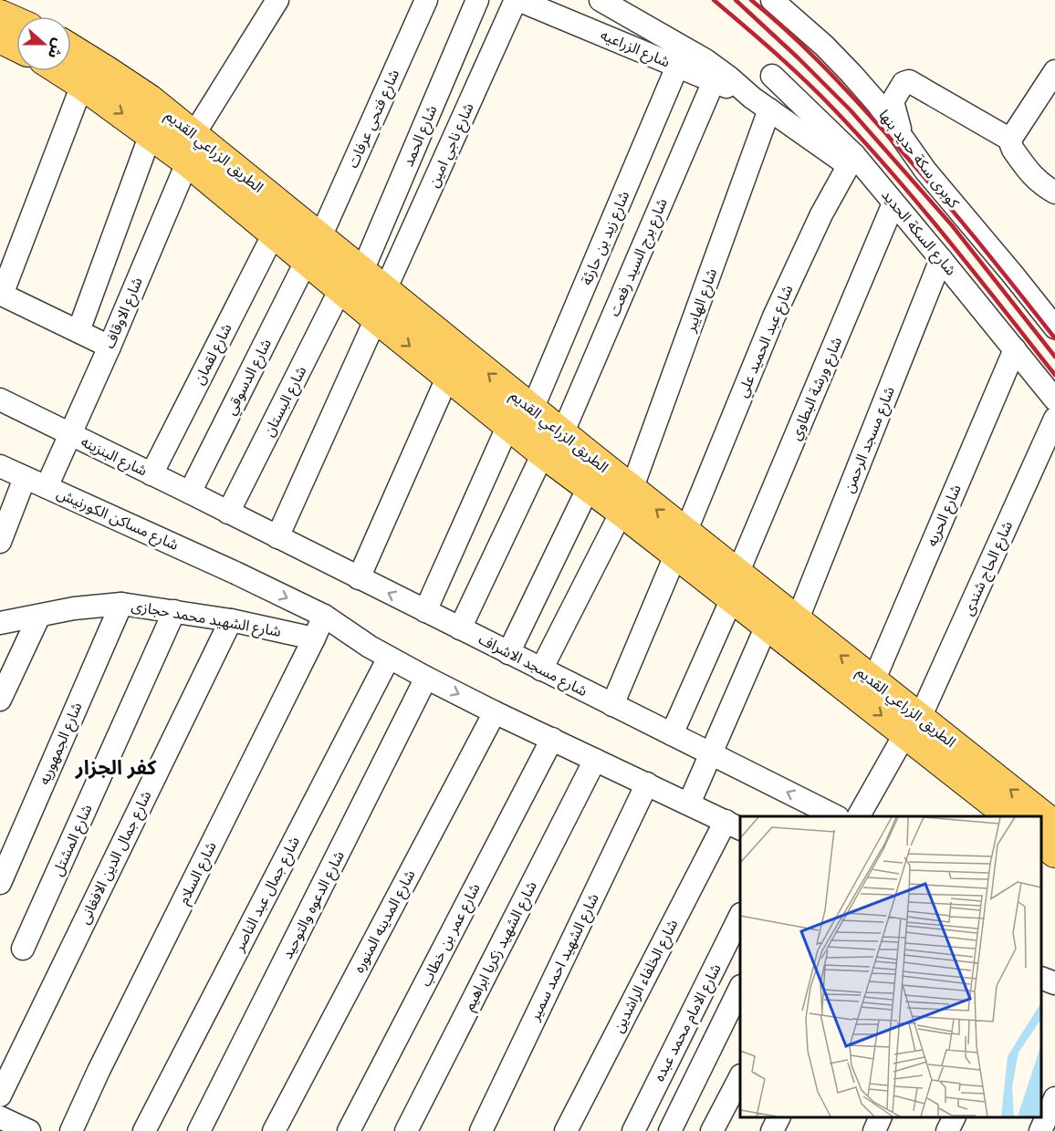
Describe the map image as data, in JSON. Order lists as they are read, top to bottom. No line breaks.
{"streets":{"main road":["الطريق الزراعي القديم"],"street":["شارع الزراعيه","شارع فتحي عرفات","شارع الحمد","شارع ناجي امين","كوبرى سكة حديد بنها","شارع السكة الحديد","شارع زيد بن حارثة","شارع برج السيد رفعت","شارع الهايبر","شارع الاوقاف","شارع عبد الحميد علي","شارع لقمان","شارع الدسوقي","شارع ورشة البطاوي","شارع البستان","شارع مسجد الرحمن","شارع البنزينه","شارع الحريه","شارع مساكن الكورنيش","شارع الحاج شندى","شارع الشهيد محمد حجازى","شارع مسجد الاشراف","شارع الجمهوريه","شارع المشتل","شارع جمال الدين الافغانى","شارع السلام","شارع جمال عبد الناصر","شارع الدعوه والتوحيد","شارع المدينه المنوره","شارع عمر بن خطاب","شارع الشهيد زكريا ابراهيم","شارع الشهيد احمد سمير","شارع الخلفاء الراشدين","شارع الامام محمد عبده"]},"crossings":[["شارع الزراعيه","شارع ناجي امين"],["شارع الزراعيه","شارع السكة الحديد"],["شارع الزراعيه","شارع زيد بن حارثة"],["شارع الزراعيه","شارع برج السيد رفعت"],["شارع الزراعيه","شارع الهايبر"],["شارع الزراعيه","شارع عبد الحميد علي"],["شارع فتحي عرفات","الطريق الزراعي القديم"],["شارع فتحي عرفات","شارع الدسوقي"],["شارع الحمد","الطريق الزراعي القديم"],["شارع ناجي امين","الطريق الزراعي القديم"],["الطريق الزراعي القديم","شارع زيد بن حارثة"],["الطريق الزراعي القديم","شارع برج السيد رفعت"],["الطريق الزراعي القديم","شارع الهايبر"],["الطريق الزراعي القديم","شارع الاوقاف"],["الطريق الزراعي القديم","شارع عبد الحميد علي"],["الطريق الزراعي القديم","شارع لقمان"],["الطريق الزراعي القديم","شارع الدسوقي"],["الطريق الزراعي القديم","شارع ورشة البطاوي"],["الطريق الزراعي القديم","شارع البستان"],["الطريق الزراعي القديم","شارع مسجد الرحمن"],["الطريق الزراعي القديم","شارع الحريه"],["الطريق الزراعي القديم","شارع الحاج شندى"],["شارع السكة الحديد","شارع عبد الحميد علي"],["شارع السكة الحديد","شارع ورشة البطاوي"],["شارع السكة الحديد","شارع مسجد الرحمن"],["شارع السكة الحديد","شارع الحريه"],["شارع برج السيد رفعت","شارع مسجد الاشراف"],["شارع الهايبر","شارع مسجد الاشراف"],["شارع الاوقاف","شارع البنزينه"],["شارع الاوقاف","شارع مساكن الكورنيش"],["شارع عبد الحميد علي","شارع مسجد الاشراف"],["شارع لقمان","شارع البنزينه"],["شارع الدسوقي","شارع البنزينه"],["شارع ورشة البطاوي","شارع مسجد الاشراف"],["شارع البستان","شارع البنزينه"],["شارع البستان","شارع مسجد الاشراف"],["شارع البنزينه","شارع مسجد الاشراف"],["شارع مساكن الكورنيش","شارع السلام"],["شارع الشهيد محمد حجازى","شارع الجمهوريه"],["شارع الشهيد محمد حجازى","شارع المشتل"],["شارع الشهيد محمد حجازى","شارع جمال الدين الافغانى"],["شارع الشهيد محمد حجازى","شارع السلام"]],"one_way":["شارع مساكن الكورنيش"],"districts":["كفر الجزار"],"north":"right"}
